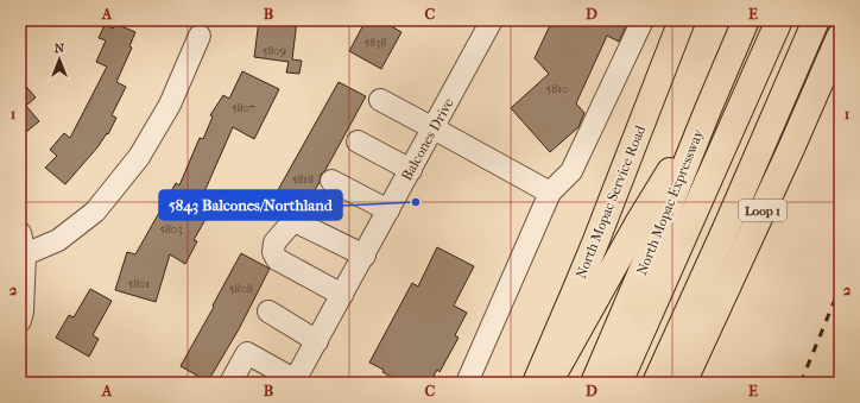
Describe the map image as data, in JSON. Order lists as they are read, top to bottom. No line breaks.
{"streets":{"main road":["North Mopac Service Road","North Mopac Expressway","Loop 1"],"street":["Balcones Drive"]},"places":["5843 Balcones/Northland"],"house_numbers":["5838","5809","5810","5807","5818","5803","5801","5808"],"north":"top","grid":{"columns":["A","B","C","D","E"],"rows":["1","2"]}}
